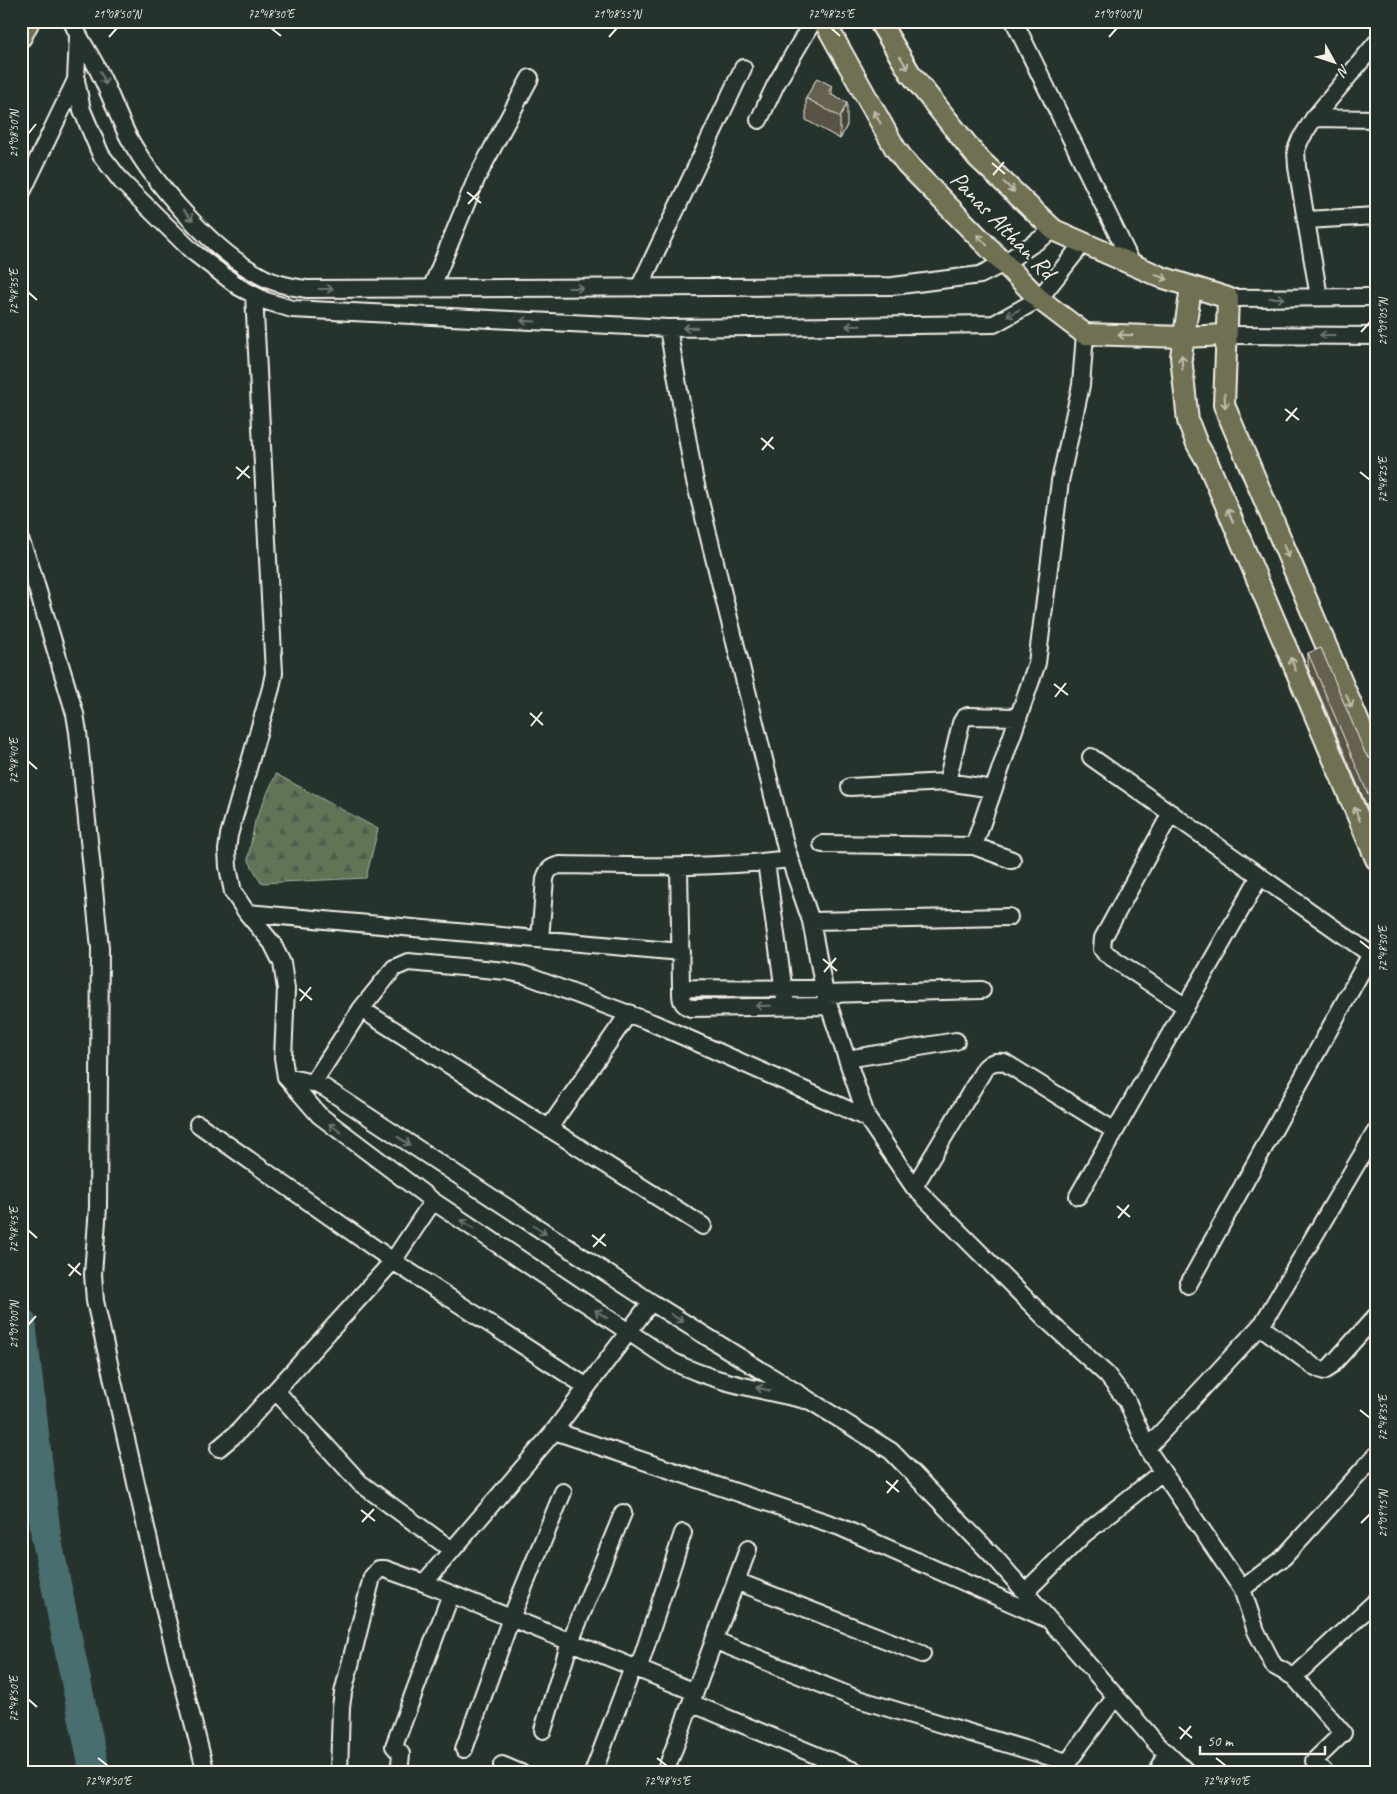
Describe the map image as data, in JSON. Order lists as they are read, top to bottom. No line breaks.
{"streets":{"main road":["Panas Althan Rd"]},"scale_bar":"50 m","north":"bottom right","coordinates":["21°08'50\"N","72°48'30\"E","21°08'55\"N","72°48'25\"E","21°09'00\"N","72°48'35\"E","21°09'05\"N","72°48'40\"E","72°48'45\"E","21°09'15\"N","72°48'50\"E"]}
